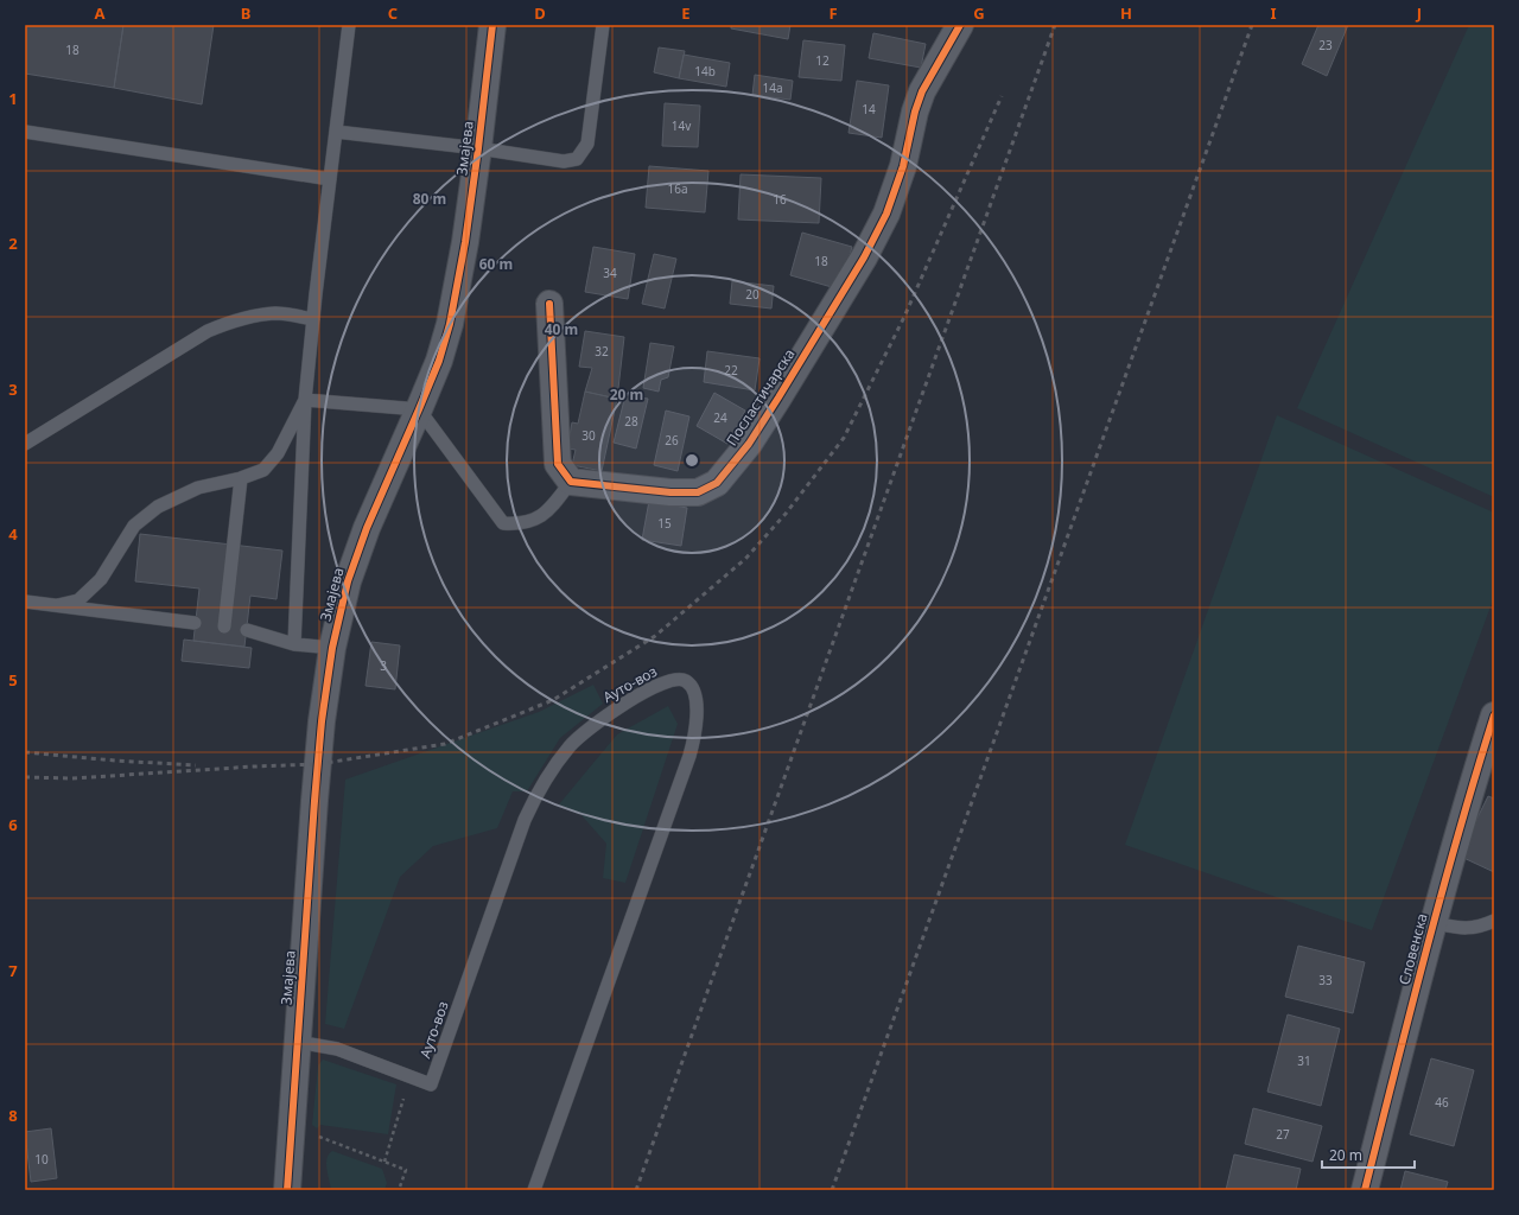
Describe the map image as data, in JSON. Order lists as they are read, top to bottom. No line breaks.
{"streets":{"street":["Змајева","Посластичарска","Словенска"],"lane":["Ауто-воз"]},"crossings":[["Змајева","Ауто-воз"]],"house_numbers":["23","18","12","14b","14a","14","14v","16a","16","18","34","20","32","22","24","28","30","26","15","3","33","31","46","27","10"],"scale_bar":"20 m","grid":{"columns":["A","B","C","D","E","F","G","H","I","J"],"rows":["1","2","3","4","5","6","7","8"]},"rings":["80 m","60 m","40 m","20 m"]}
